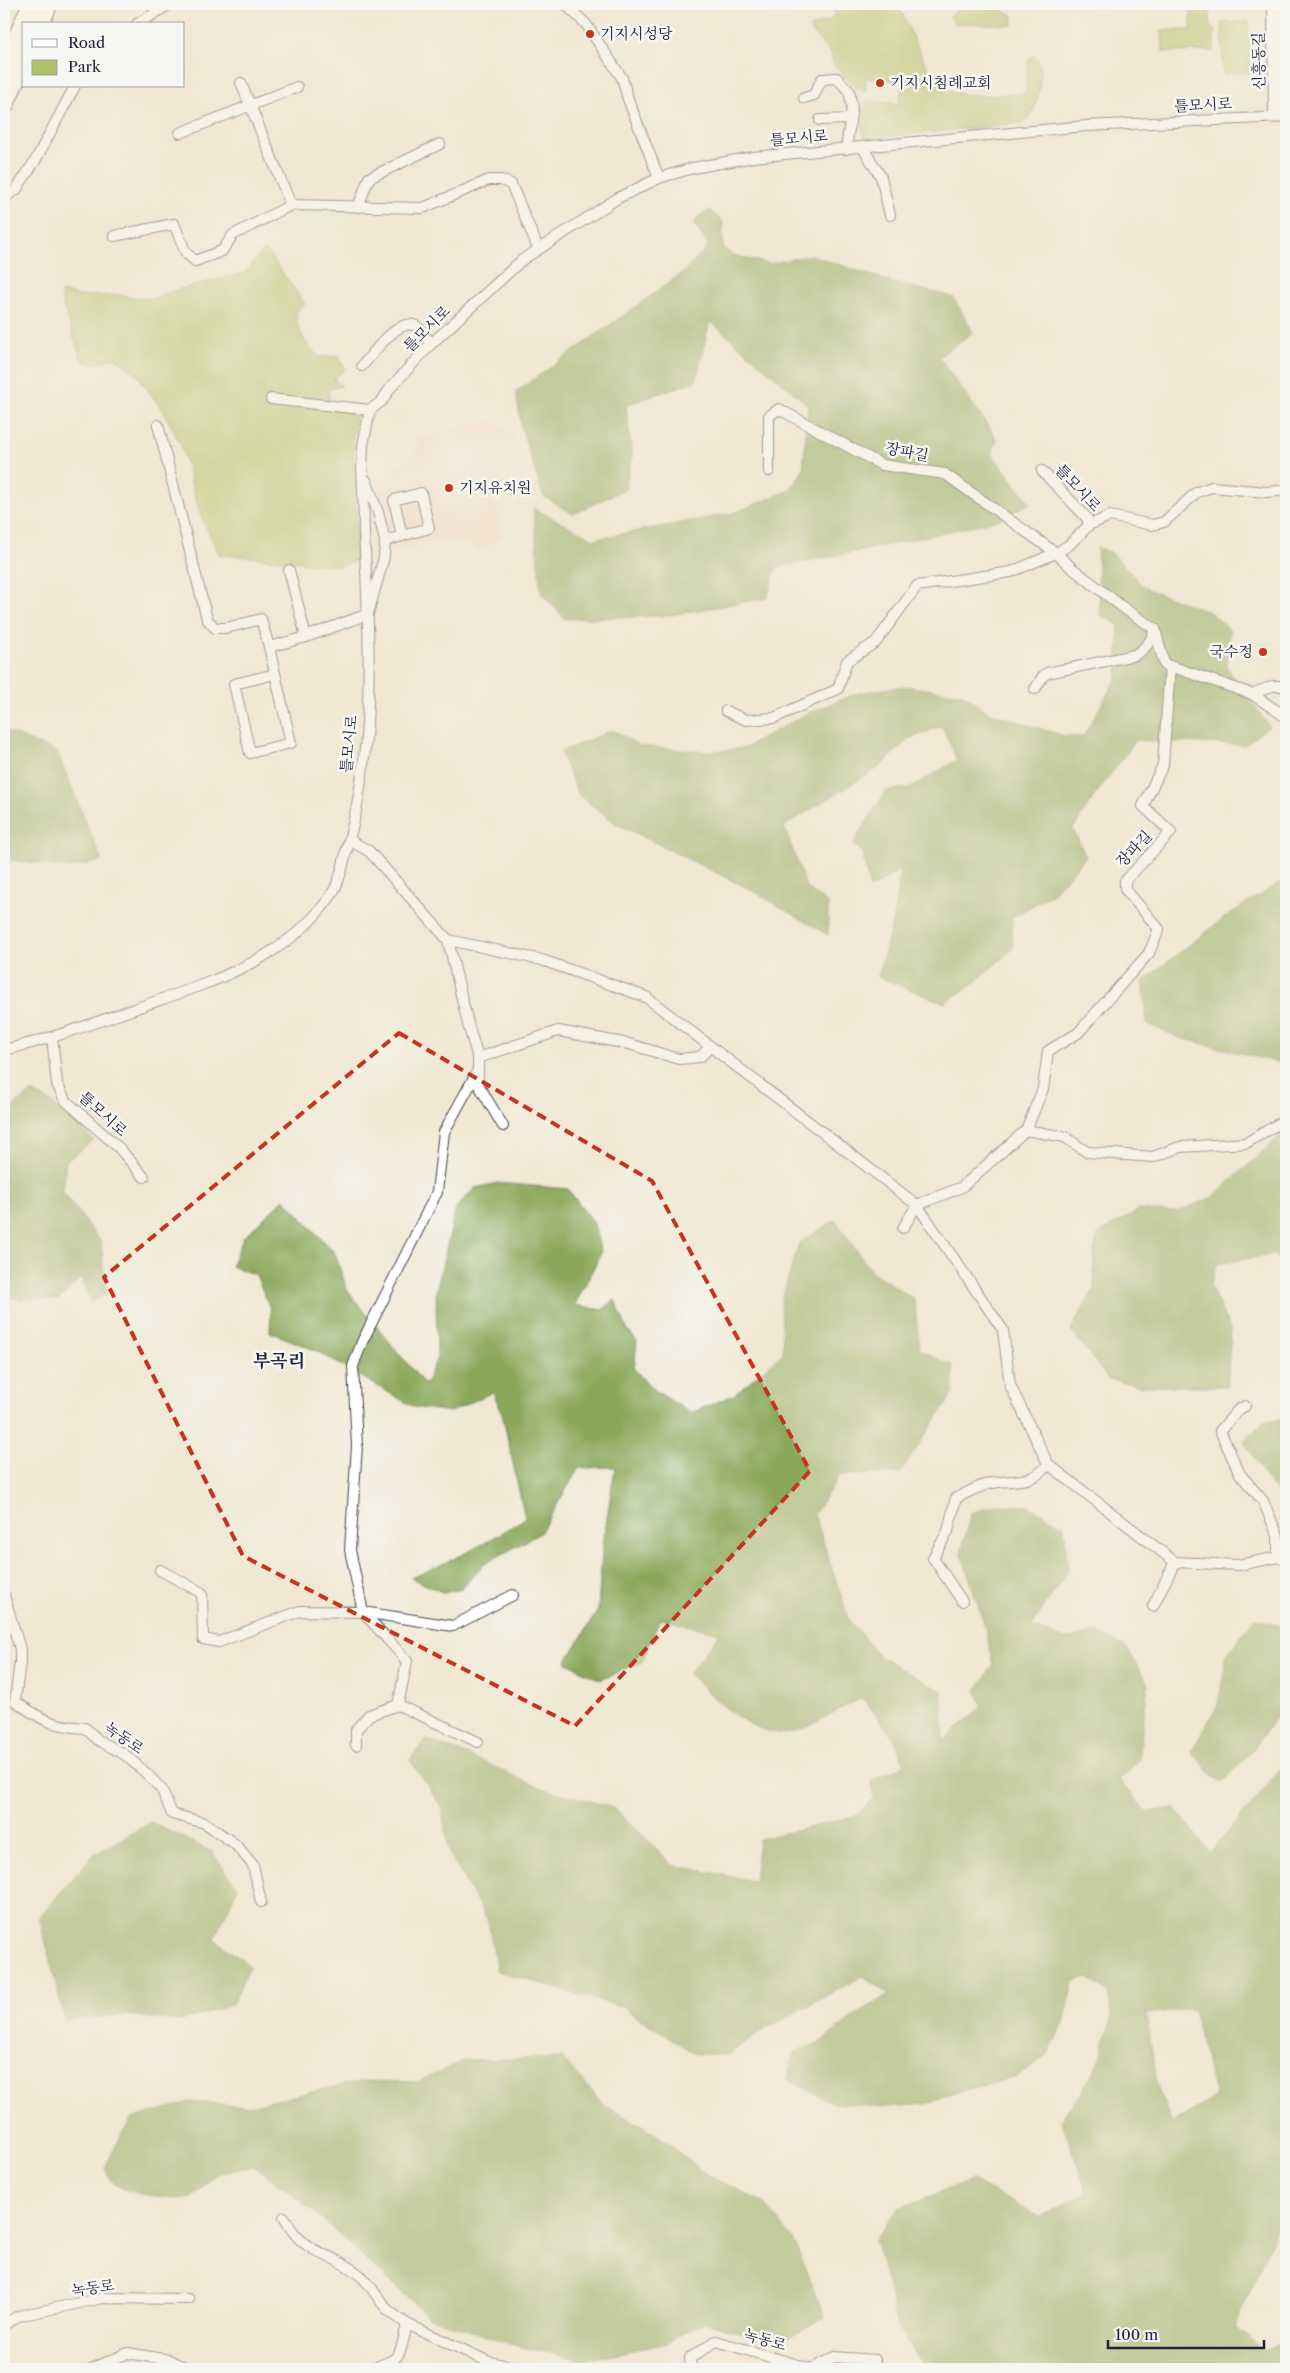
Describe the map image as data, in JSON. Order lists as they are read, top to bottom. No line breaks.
{"streets":{"street":["신흥동길","틀모시로","장파길","녹동로"]},"crossings":[["신흥동길","틀모시로"]],"districts":["부곡리"],"places":["기지시성당","기지시침례교회","기지유치원","국수정"],"legend":["Road","Park"],"scale_bar":"100 m"}
